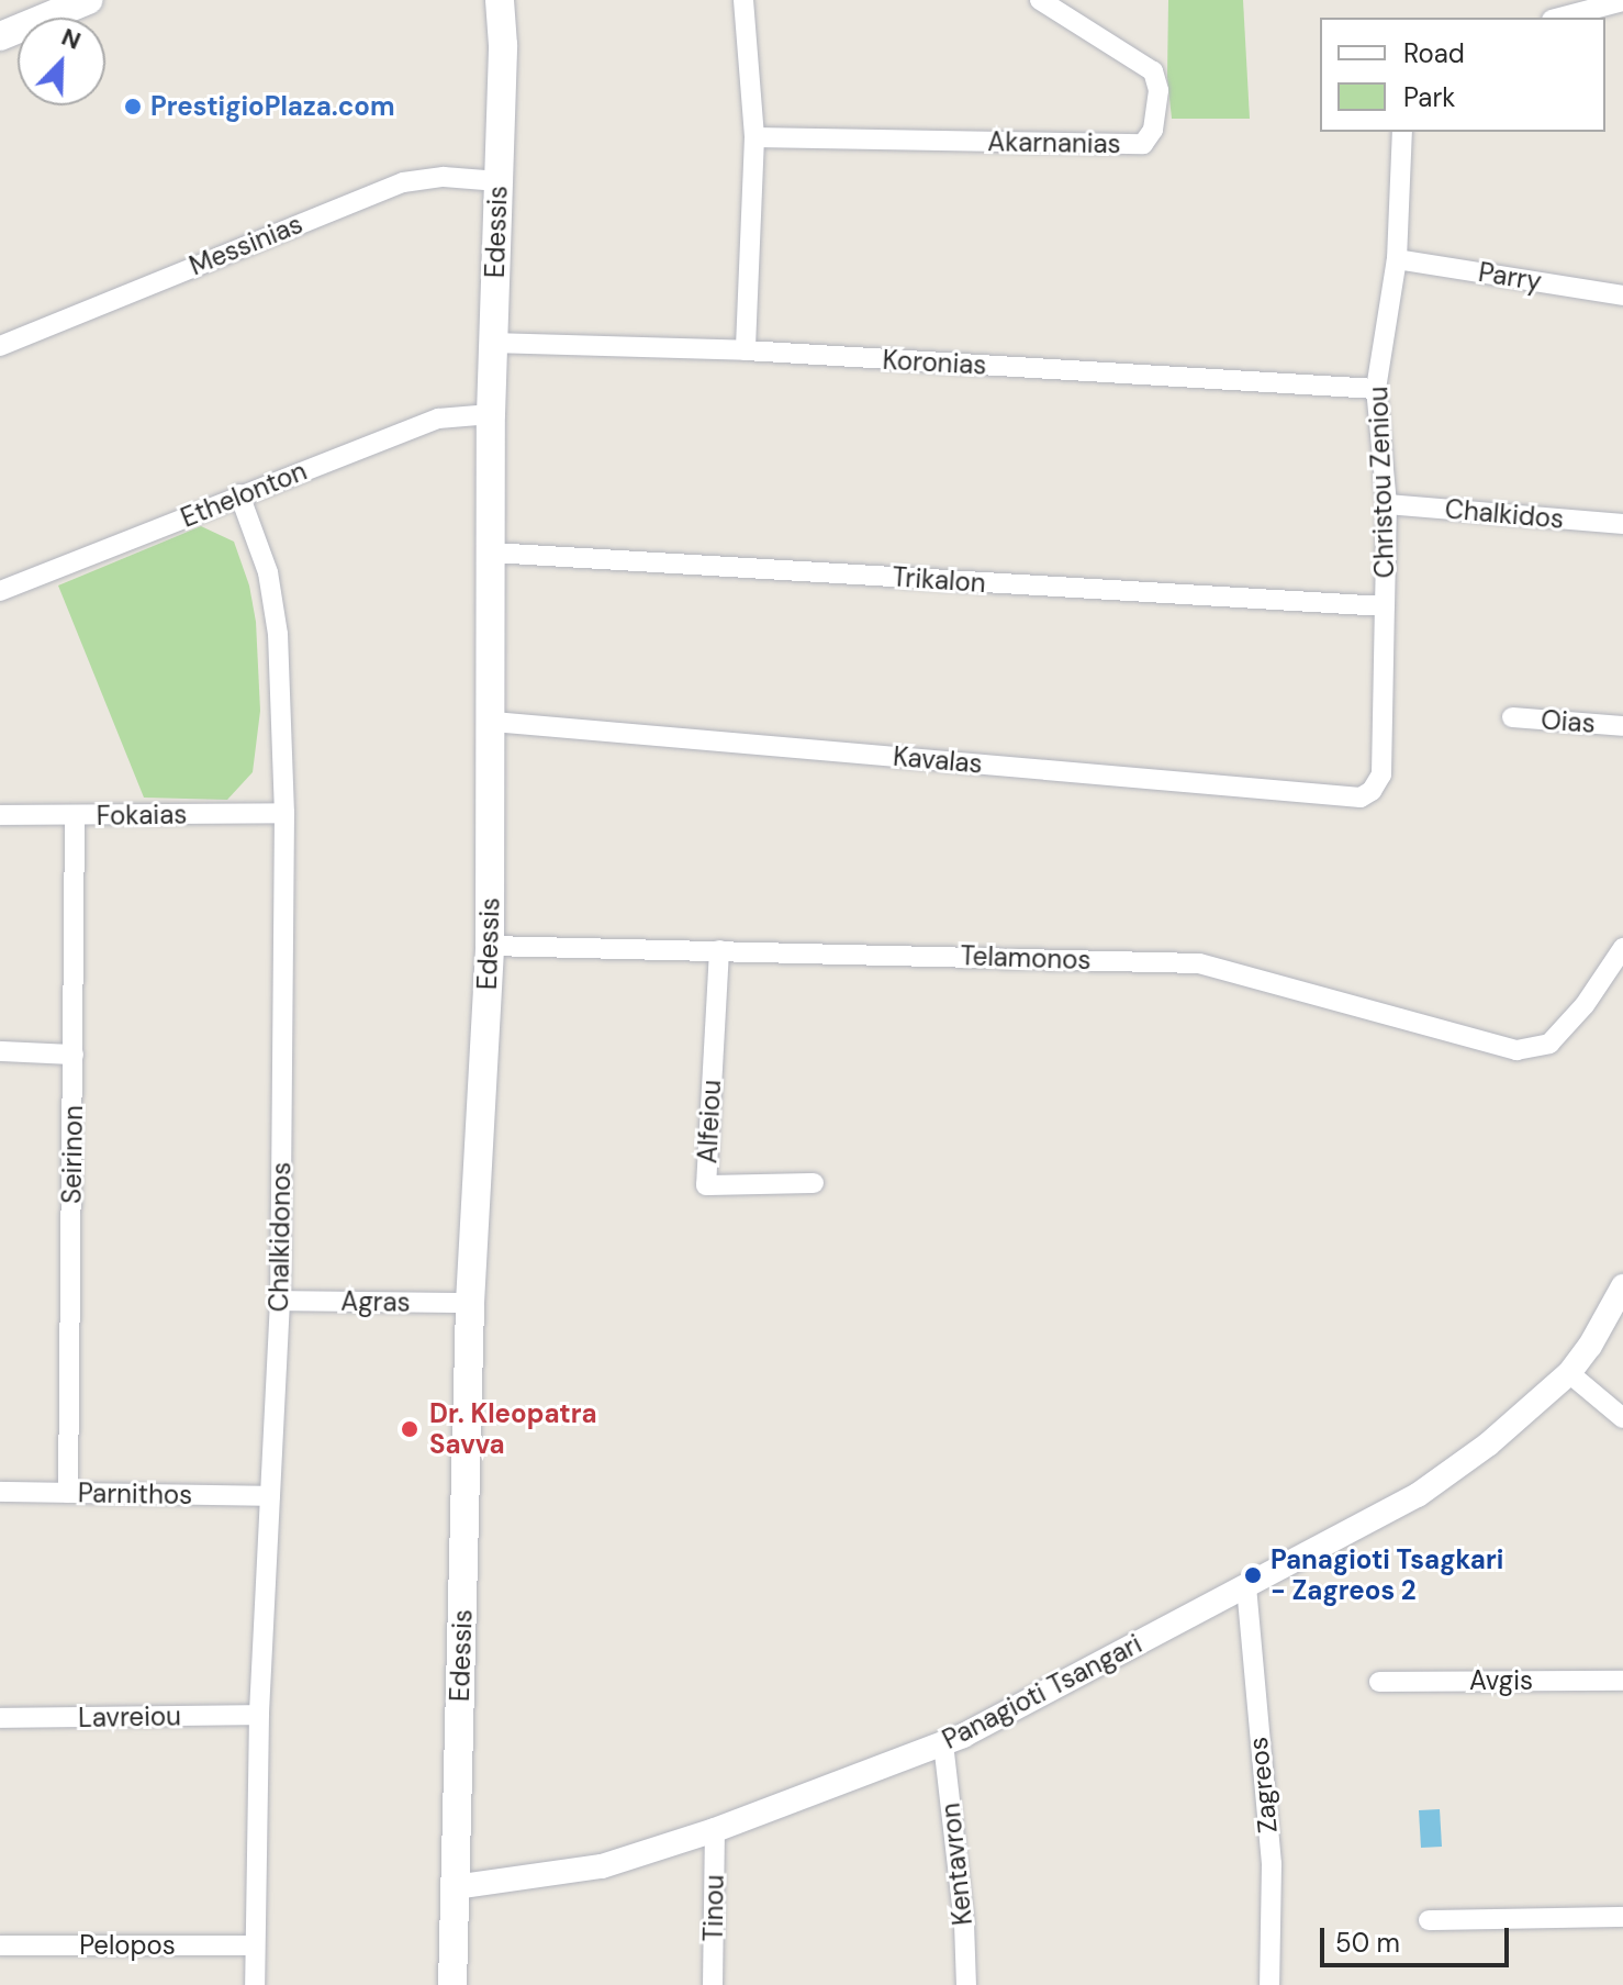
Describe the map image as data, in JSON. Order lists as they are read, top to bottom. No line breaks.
{"streets":{"main road":["Edessis"],"street":["Akarnanias","Messinias","Parry","Koronias","Christou Zeniou","Ethelonton","Chalkidos","Trikalon","Oias","Kavalas","Fokaias","Telamonos","Alfeiou","Seirinon","Chalkidonos","Agras","Parnithos","Avgis","Panagioti Tsangari","Lavreiou","Zagreos","Kentavron","Tinou","Pelopos"]},"crossings":[["Edessis","Messinias"],["Edessis","Koronias"],["Edessis","Ethelonton"],["Edessis","Trikalon"],["Edessis","Kavalas"],["Edessis","Telamonos"],["Edessis","Agras"],["Edessis","Panagioti Tsangari"],["Parry","Christou Zeniou"],["Koronias","Christou Zeniou"],["Christou Zeniou","Chalkidos"],["Christou Zeniou","Trikalon"],["Christou Zeniou","Kavalas"],["Ethelonton","Chalkidonos"],["Fokaias","Seirinon"],["Fokaias","Chalkidonos"],["Telamonos","Alfeiou"],["Seirinon","Parnithos"],["Chalkidonos","Agras"],["Chalkidonos","Parnithos"],["Chalkidonos","Lavreiou"],["Chalkidonos","Pelopos"],["Panagioti Tsangari","Zagreos"],["Panagioti Tsangari","Kentavron"],["Panagioti Tsangari","Tinou"]],"places":["PrestigioPlaza.com","Dr. Kleopatra Savva","Panagioti Tsagkari - Zagreos 2"],"legend":["Road","Park"],"scale_bar":"50 m","north":"top right"}
